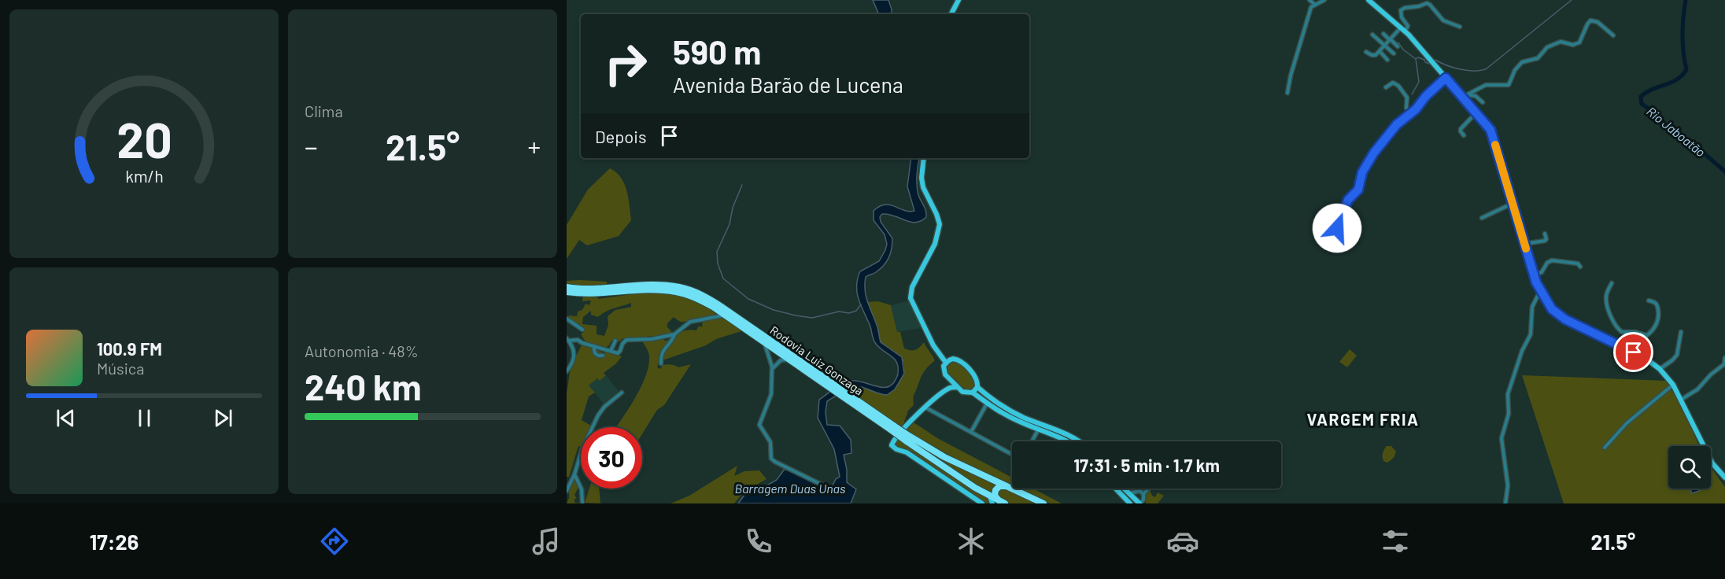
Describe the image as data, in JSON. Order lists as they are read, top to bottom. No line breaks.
{"streets":{"highway":["Rodovia Luiz Gonzaga"]},"districts":["VARGEM FRIA"],"water":["Rio Jaboatão","Barragem Duas Unas"],"page":{"tile":["Clima",["Autonomia · 48%","240 km"]],"turn":["590 m","Avenida Barão de Lucena"],"then":"Depois","heat":["−","21.5°","+"],"song":["100.9 FM","Música"],"limit":"30","trip":"17:31 · 5 min · 1.7 km","tabs":["17:26","21.5°"],"gauge":["20","km/h"]}}
